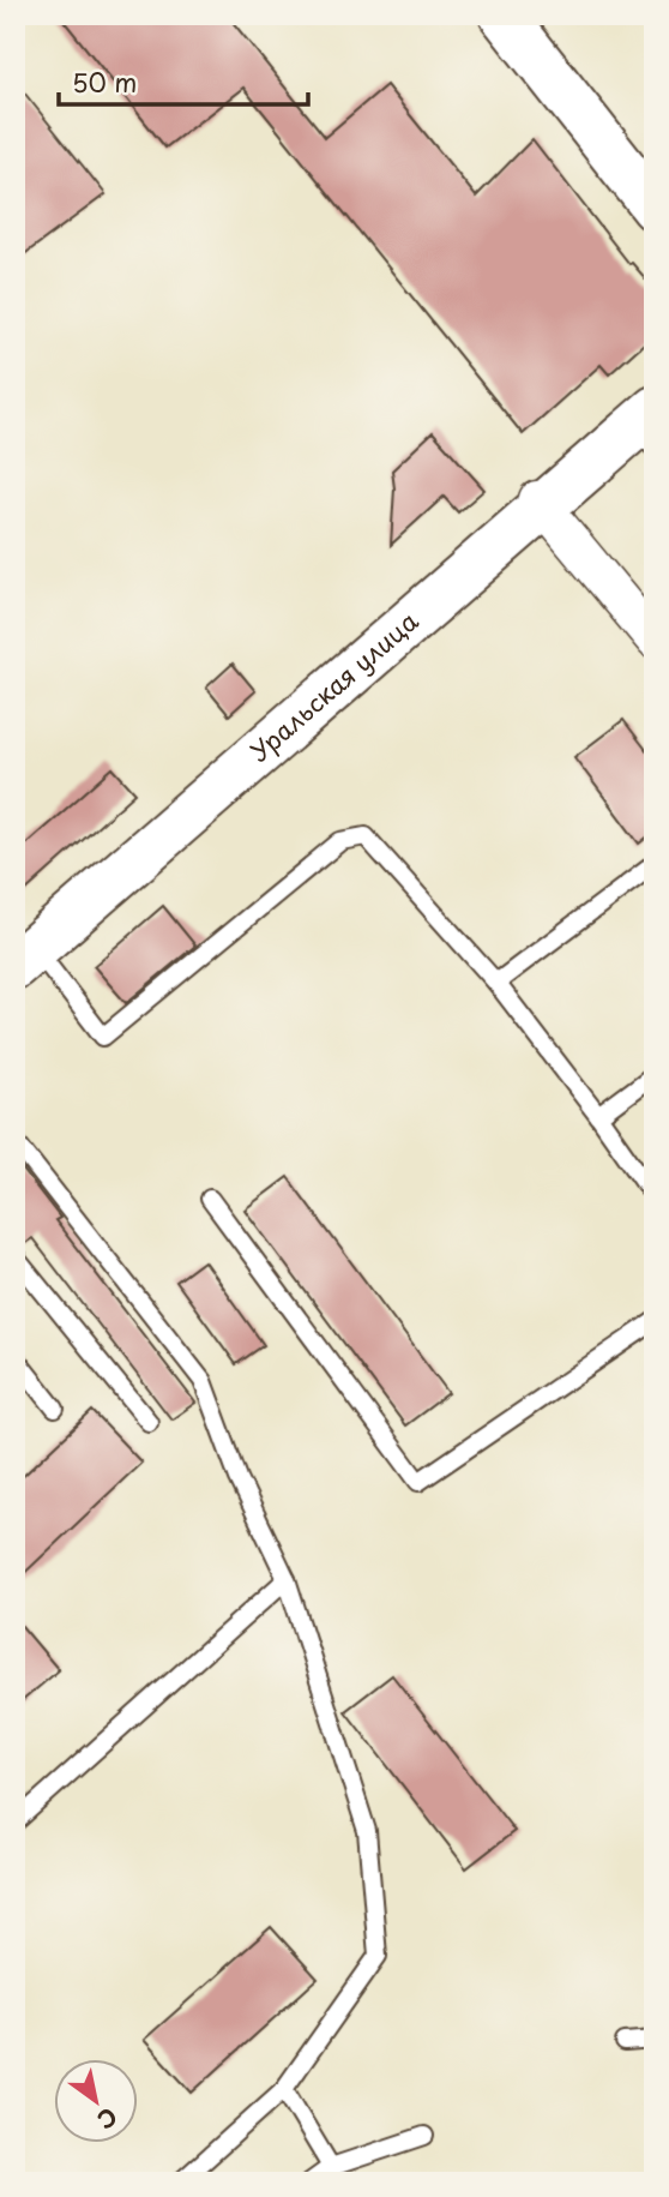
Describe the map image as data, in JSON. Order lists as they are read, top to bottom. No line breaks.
{"streets":{"main road":["Уральская улица"]},"scale_bar":"50 m","north":"bottom right"}
